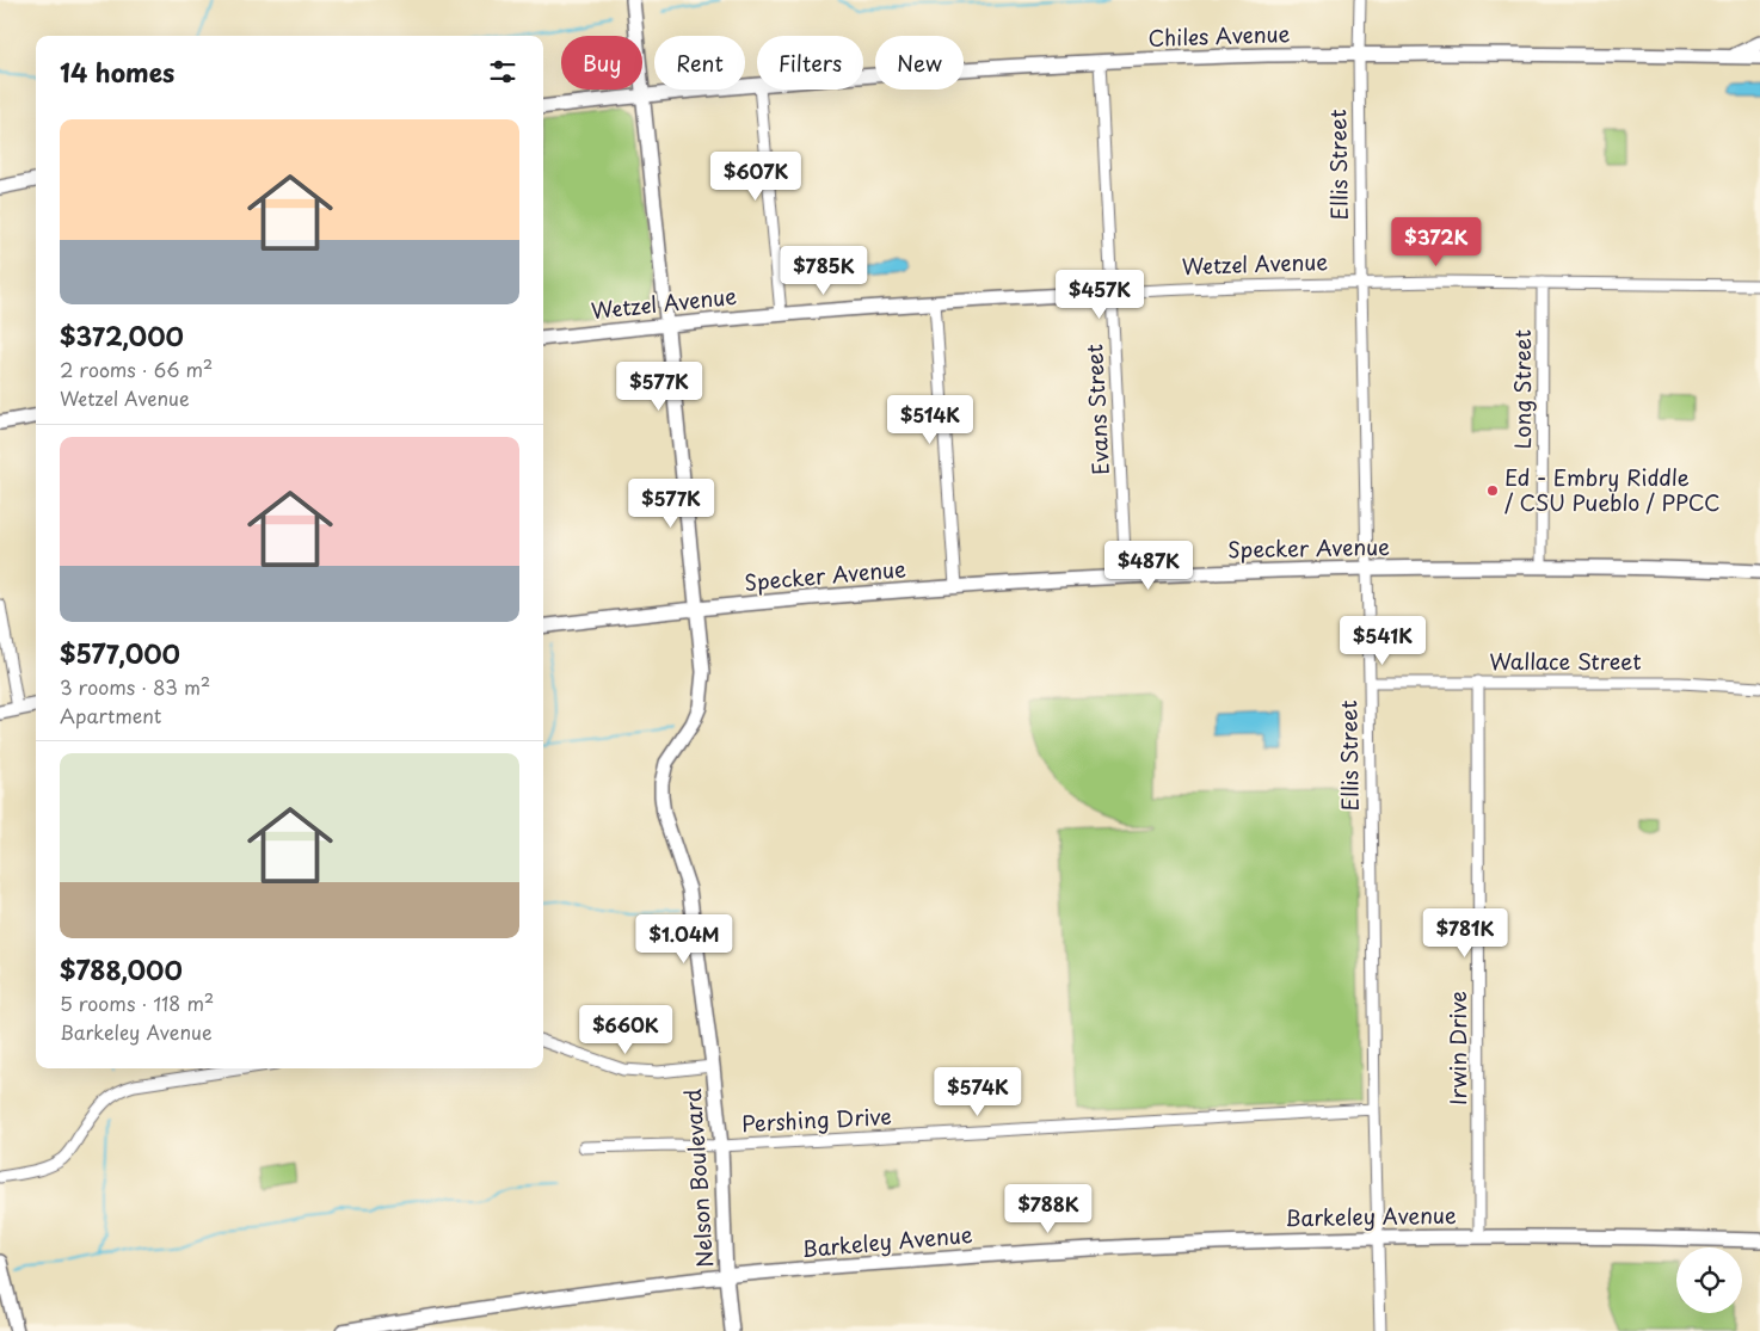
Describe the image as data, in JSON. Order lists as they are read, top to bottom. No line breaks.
{"streets":{"street":["Chiles Avenue","Ellis Street","Wetzel Avenue","Long Street","Evans Street","Specker Avenue","Wallace Street","Irwin Drive","Pershing Drive","Nelson Boulevard","Barkeley Avenue"]},"crossings":[["Chiles Avenue","Ellis Street"],["Chiles Avenue","Evans Street"],["Ellis Street","Wetzel Avenue"],["Ellis Street","Specker Avenue"],["Ellis Street","Wallace Street"],["Ellis Street","Pershing Drive"],["Ellis Street","Barkeley Avenue"],["Wetzel Avenue","Long Street"],["Wetzel Avenue","Evans Street"],["Wetzel Avenue","Nelson Boulevard"],["Long Street","Specker Avenue"],["Evans Street","Specker Avenue"],["Specker Avenue","Nelson Boulevard"],["Wallace Street","Irwin Drive"],["Irwin Drive","Barkeley Avenue"],["Pershing Drive","Nelson Boulevard"],["Nelson Boulevard","Barkeley Avenue"]],"places":["Ed - Embry Riddle / CSU Pueblo / PPCC"],"page":{"chip":["Buy","Rent","Filters","New"],"heading":"14 homes","list":[{"name":"$372,000","note":"2 rooms · 66 m² · Wetzel Avenue"},{"name":"$577,000","note":"3 rooms · 83 m² · Apartment"},{"name":"$788,000","note":"5 rooms · 118 m² · Barkeley Avenue"}],"price":["$607K","$372K","$785K","$457K","$577K","$514K","$577K","$487K","$541K","$781K","$1.04M","$660K","$574K","$788K"]}}
